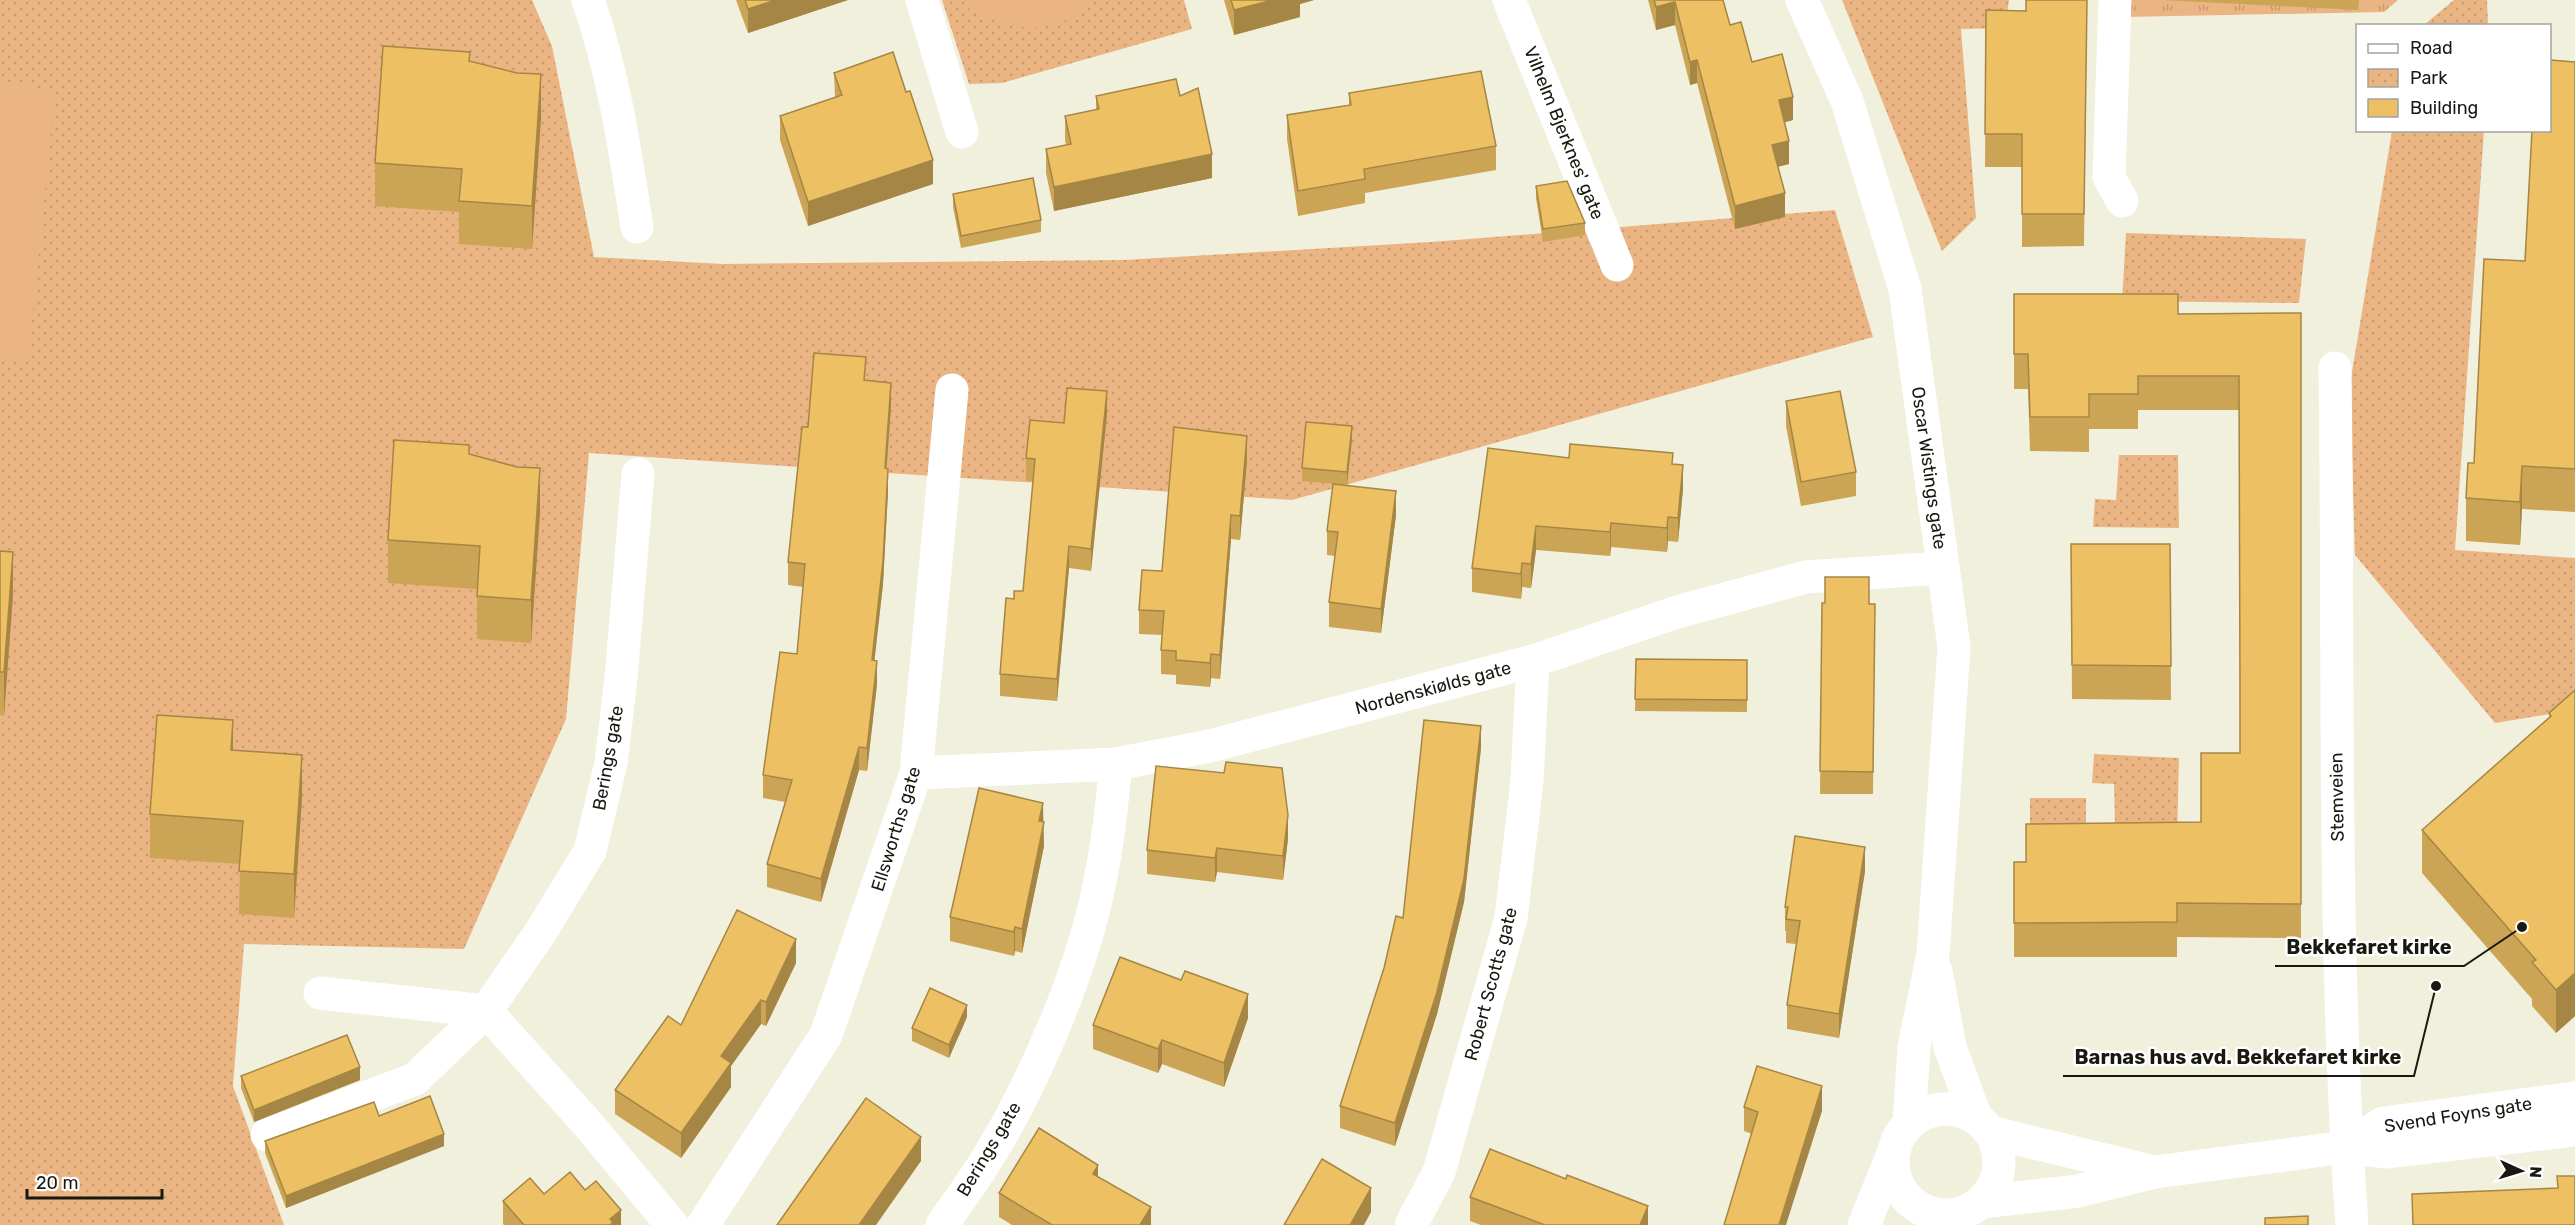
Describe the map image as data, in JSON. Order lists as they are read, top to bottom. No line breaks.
{"streets":{"street":["Vilhelm Bjerknes' gate","Oscar Wistings gate","Nordenskiølds gate","Berings gate","Stemveien","Ellsworths gate","Robert Scotts gate","Svend Foyns gate"]},"crossings":[["Oscar Wistings gate","Nordenskiølds gate"],["Oscar Wistings gate","Svend Foyns gate"],["Nordenskiølds gate","Berings gate"],["Nordenskiølds gate","Ellsworths gate"],["Nordenskiølds gate","Robert Scotts gate"],["Stemveien","Svend Foyns gate"]],"places":["Bekkefaret kirke","Barnas hus avd. Bekkefaret kirke"],"legend":["Road","Park","Building"],"scale_bar":"20 m","north":"right"}
